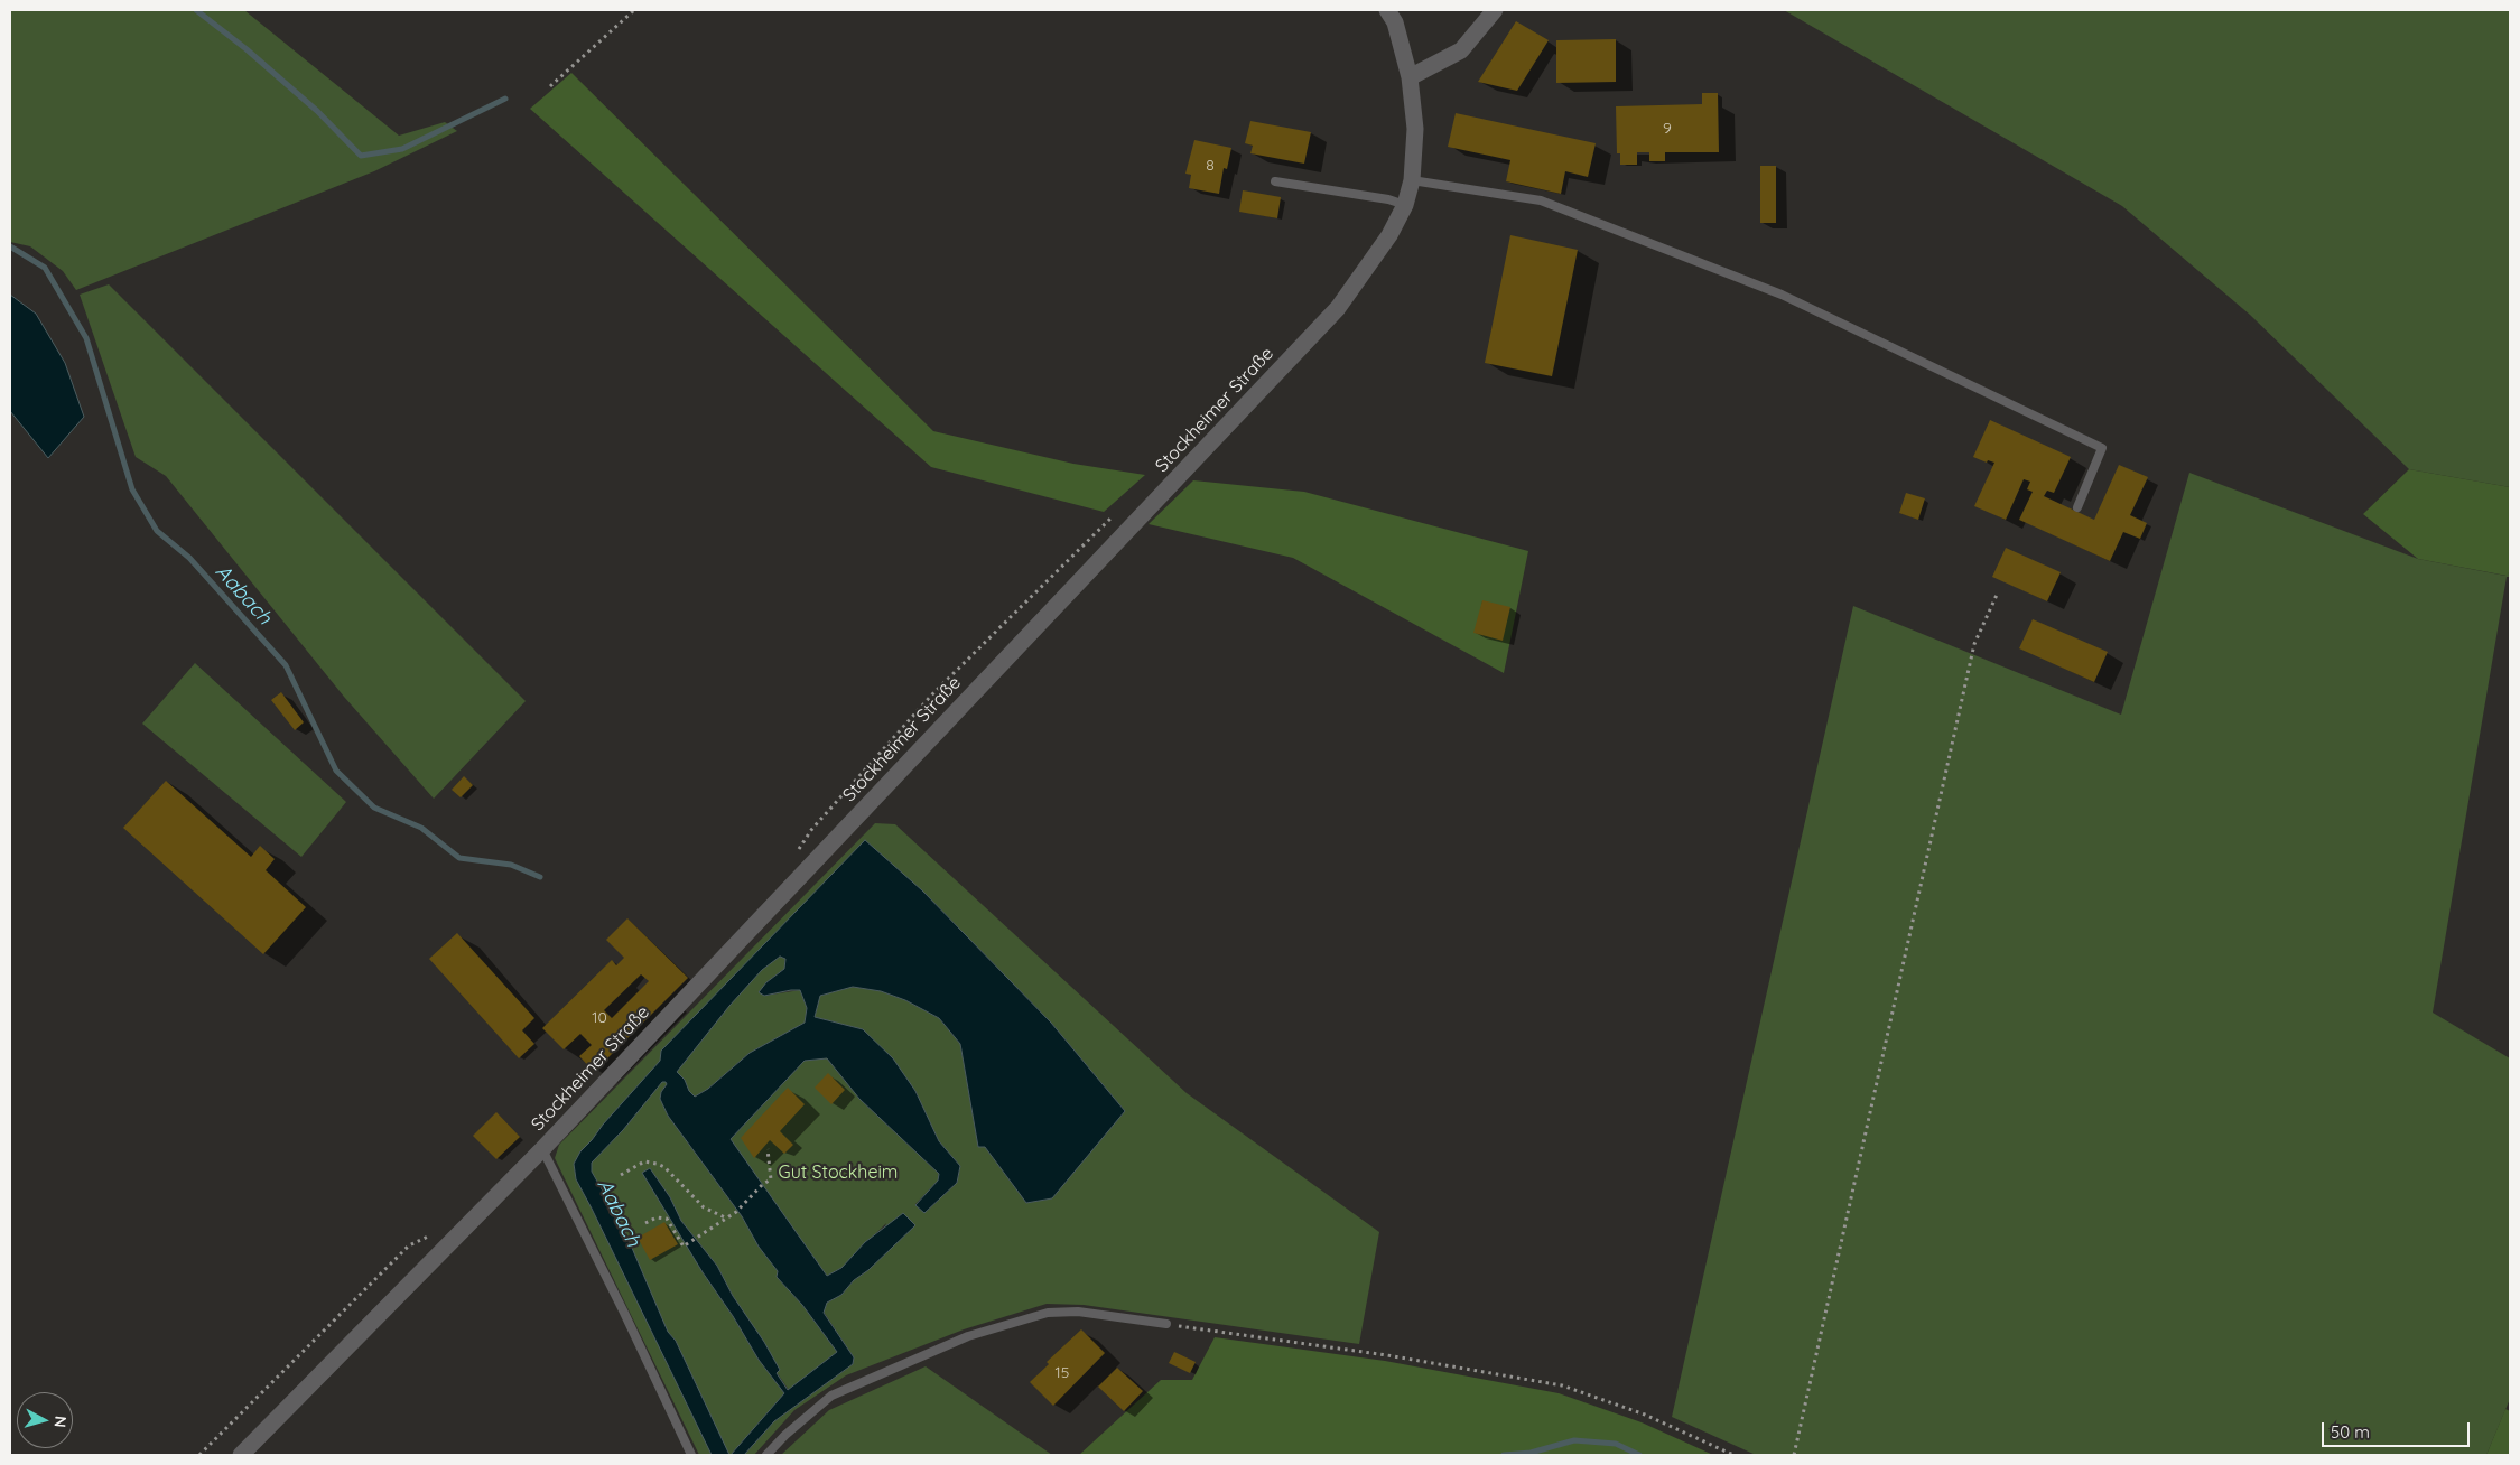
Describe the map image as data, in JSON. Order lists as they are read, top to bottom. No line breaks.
{"streets":{"street":["Stockheimer Straße"]},"water":["Aabach"],"parks":["Gut Stockheim"],"house_numbers":["9","8","10","15"],"scale_bar":"50 m","north":"right"}
